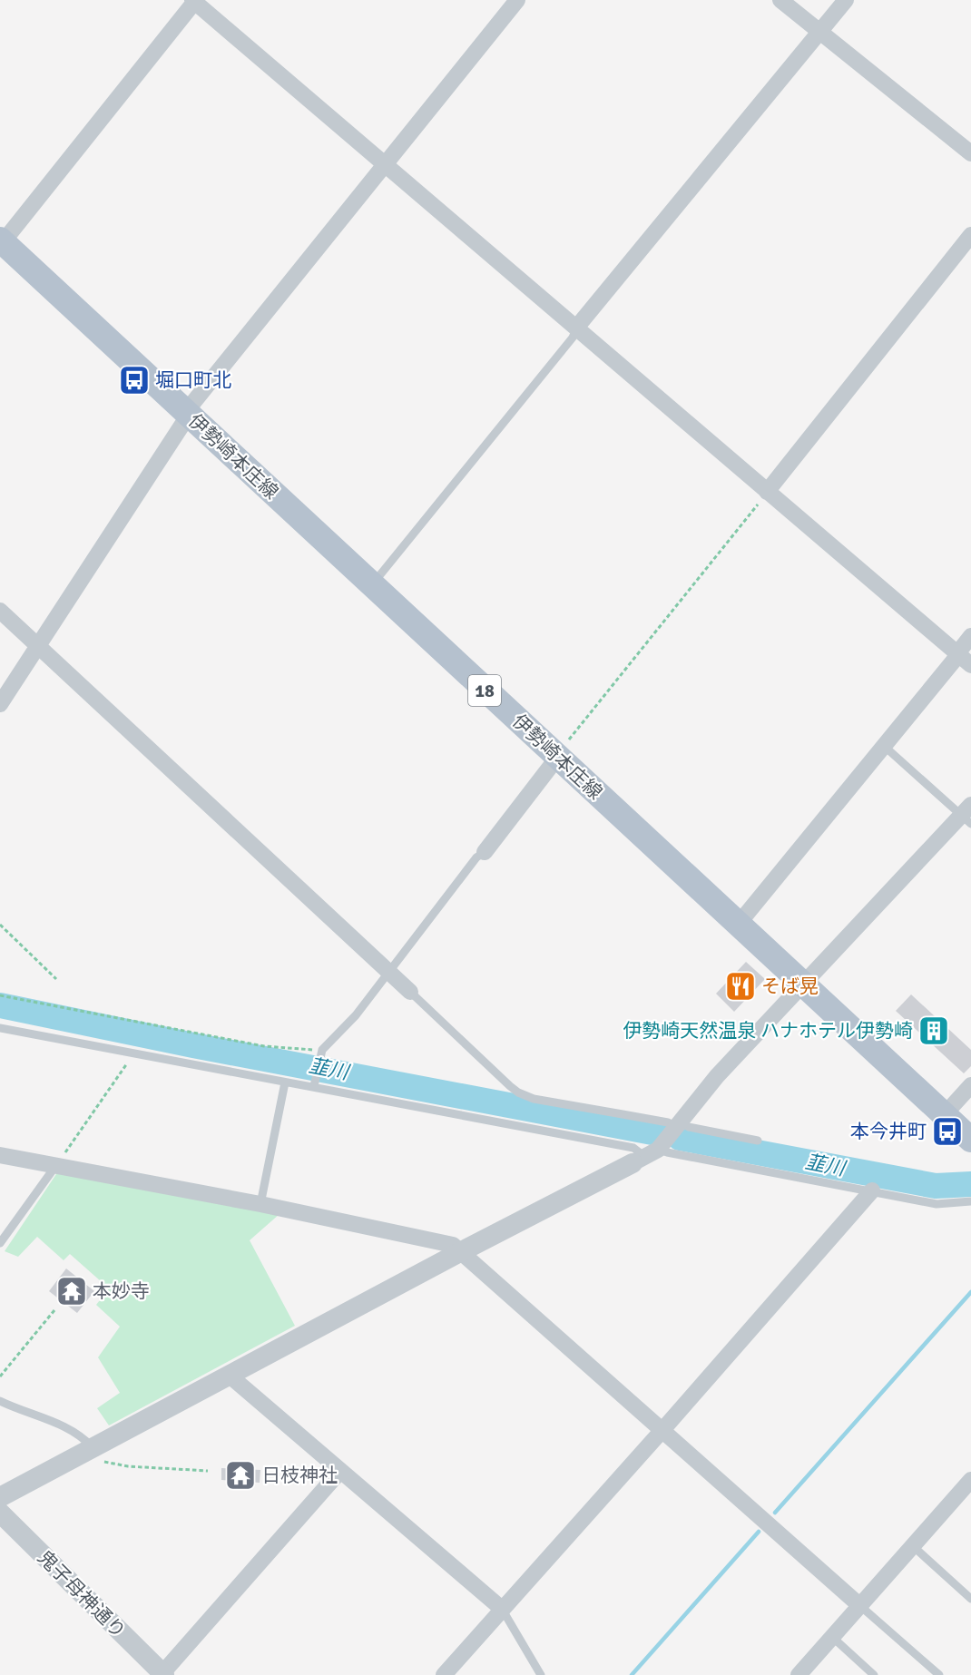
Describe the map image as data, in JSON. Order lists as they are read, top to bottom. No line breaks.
{"streets":{"main road":["伊勢崎本庄線","18"],"street":["鬼子母神通り"]},"water":["韮川"],"places":{"bus stop":["堀口町北","本今井町"],"restaurant":["そば晃"],"building":["伊勢崎天然温泉 ハナホテル伊勢崎"],"temple":["本妙寺","日枝神社"]}}
